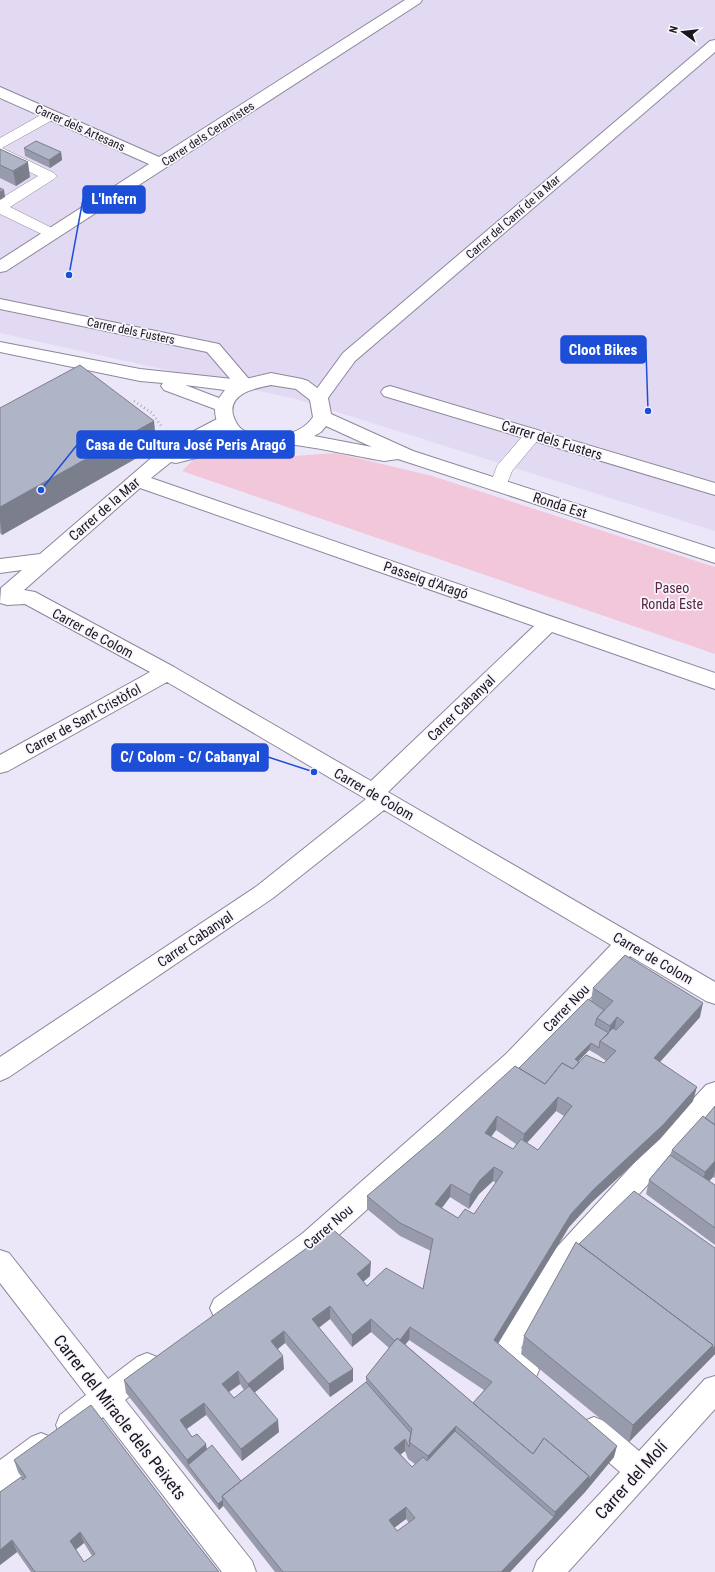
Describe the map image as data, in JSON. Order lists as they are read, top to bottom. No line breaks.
{"streets":{"street":["Carrer dels Artesans","Carrer dels Ceramistes","Carrer del Camí de la Mar","Carrer dels Fusters","Ronda Est","Carrer de la Mar","Passeig d'Aragó","Carrer de Colom","Carrer Cabanyal","Carrer de Sant Cristòfol","Carrer Nou","Carrer del Miracle dels Peixets","Carrer del Molí"]},"crossings":[["Carrer dels Artesans","Carrer dels Ceramistes"],["Carrer del Camí de la Mar","Carrer dels Fusters"],["Carrer del Camí de la Mar","Ronda Est"],["Carrer del Camí de la Mar","Carrer de la Mar"],["Carrer dels Fusters","Ronda Est"],["Carrer dels Fusters","Carrer de la Mar"],["Ronda Est","Carrer de la Mar"],["Carrer de la Mar","Passeig d'Aragó"],["Carrer de la Mar","Carrer de Colom"],["Passeig d'Aragó","Carrer Cabanyal"],["Carrer de Colom","Carrer Cabanyal"],["Carrer de Colom","Carrer de Sant Cristòfol"],["Carrer de Colom","Carrer Nou"]],"parks":["Paseo Ronda Este"],"places":["L'Infern","Cloot Bikes","Casa de Cultura José Peris Aragó","C/ Colom - C/ Cabanyal"],"north":"left"}
